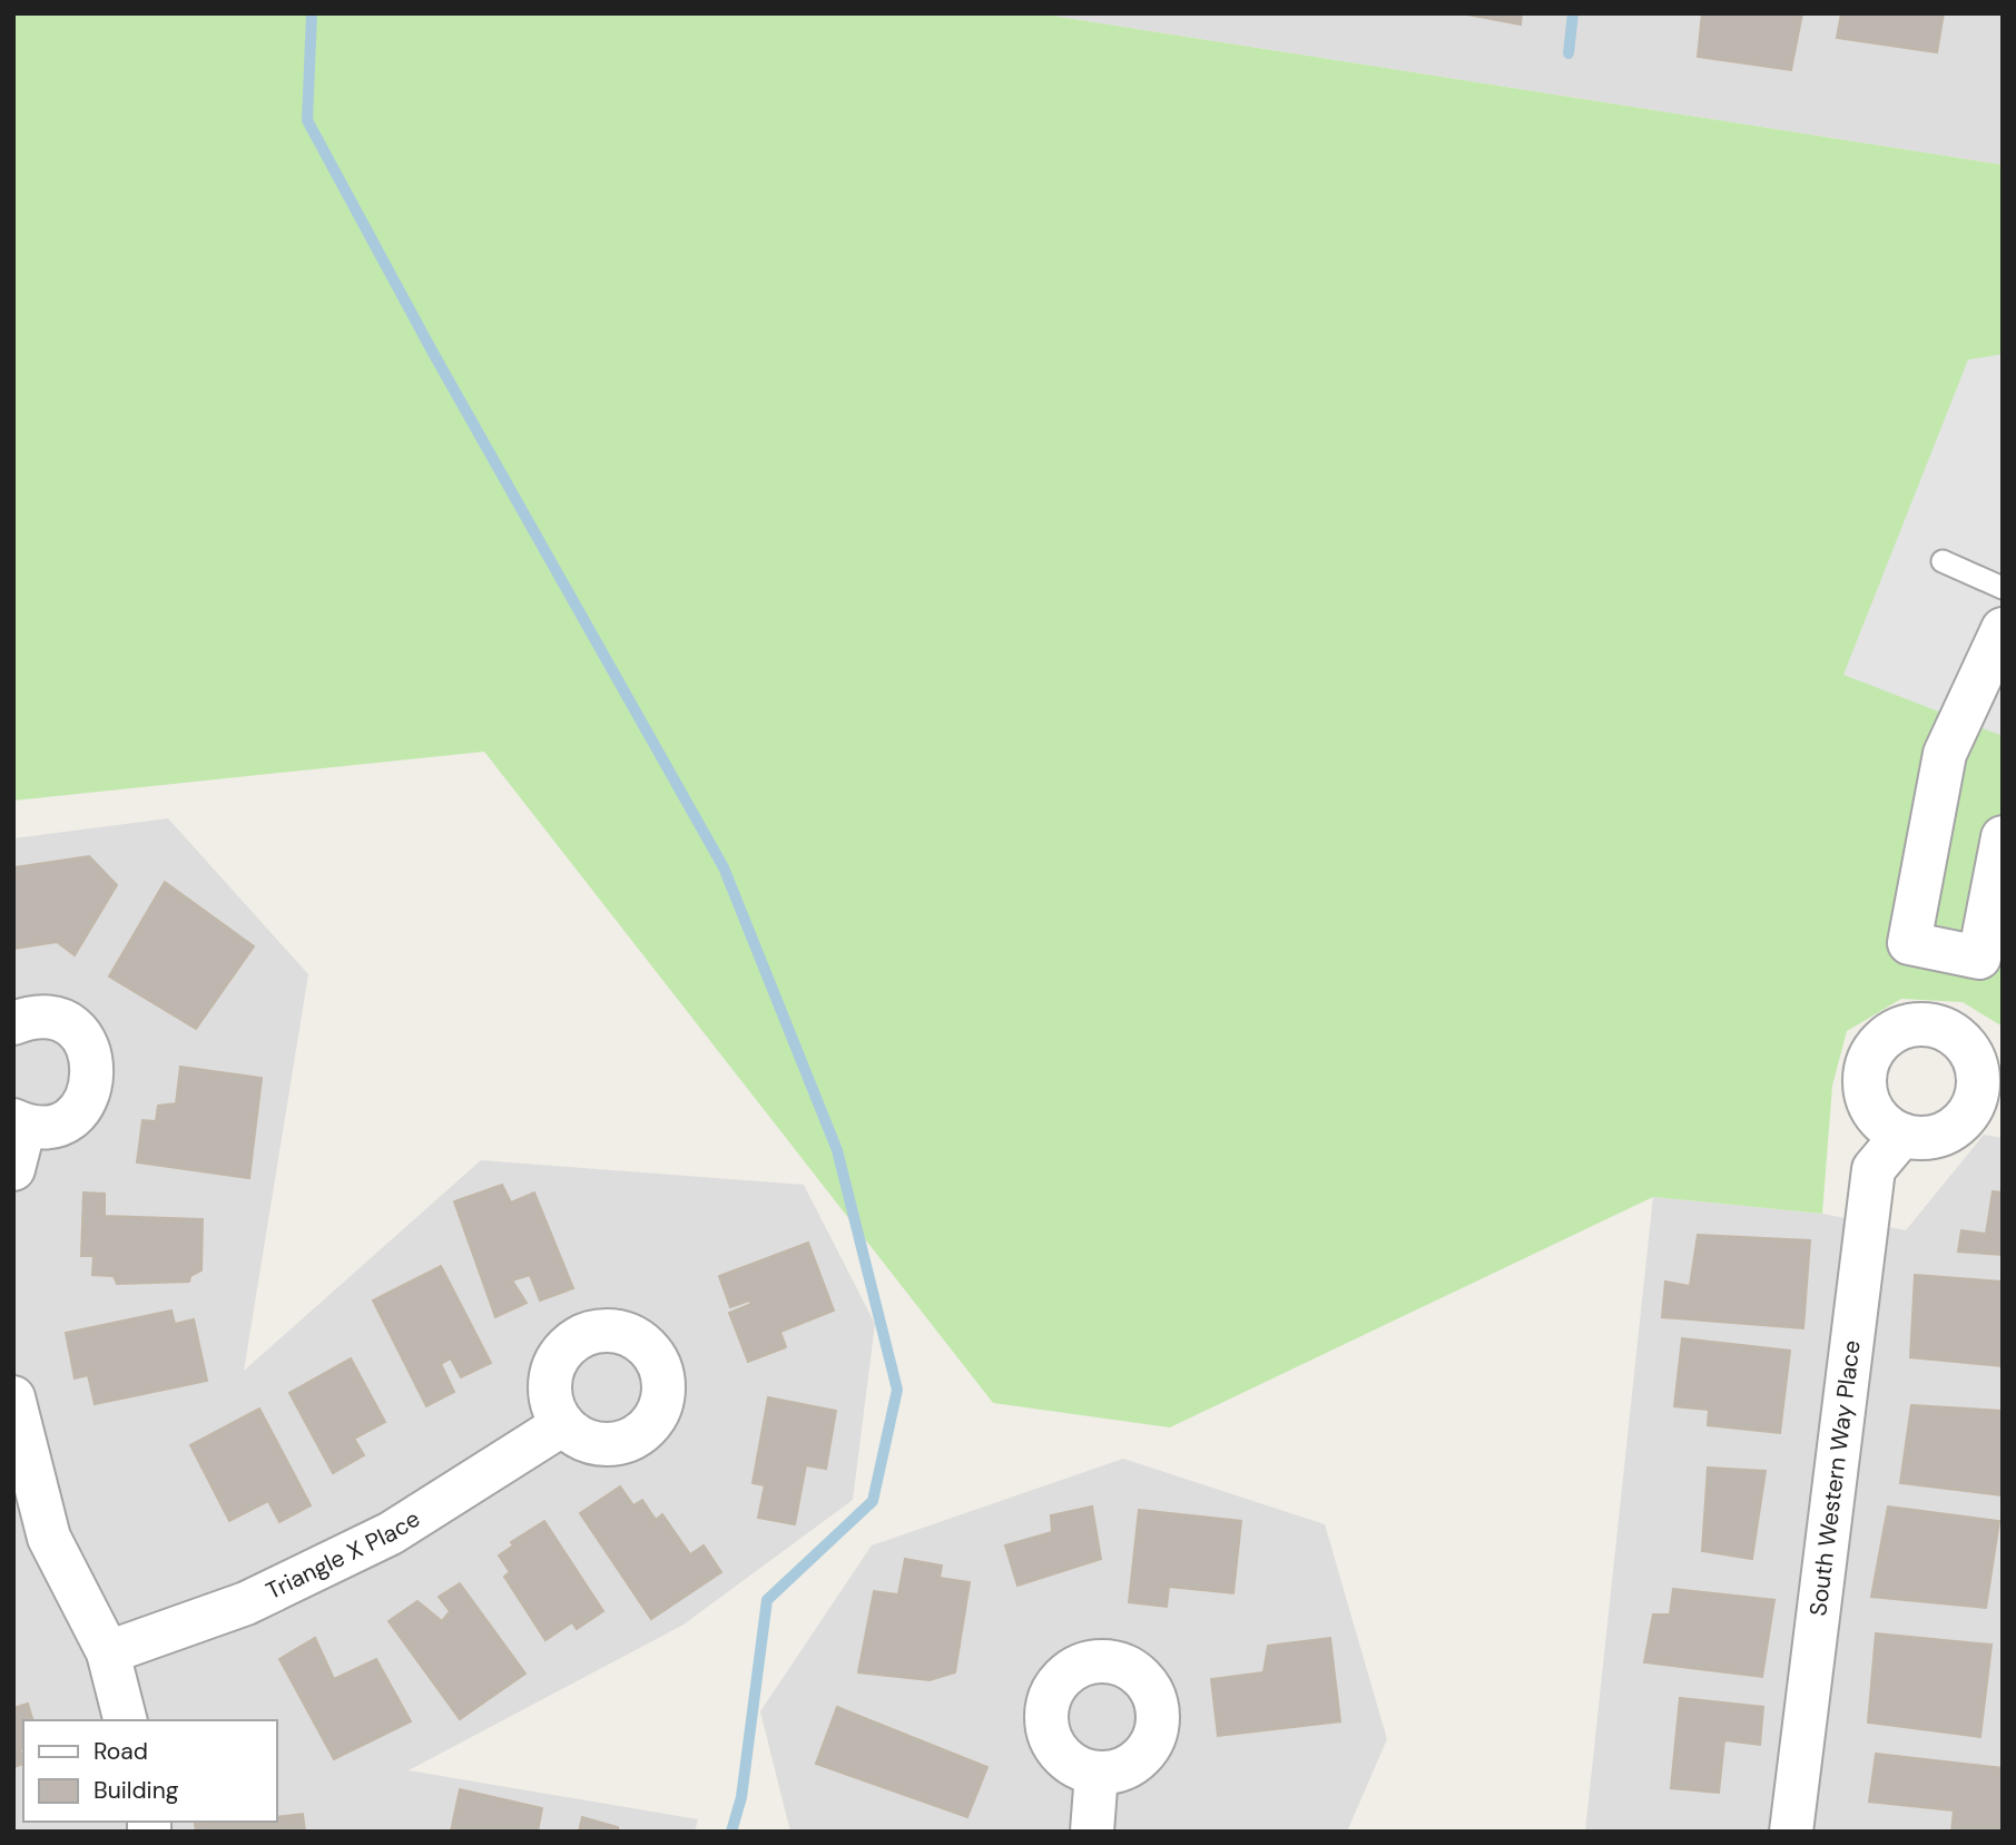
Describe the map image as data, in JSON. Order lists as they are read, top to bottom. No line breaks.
{"streets":{"street":["South Western Way Place","Triangle X Place"]},"legend":["Road","Building"]}
